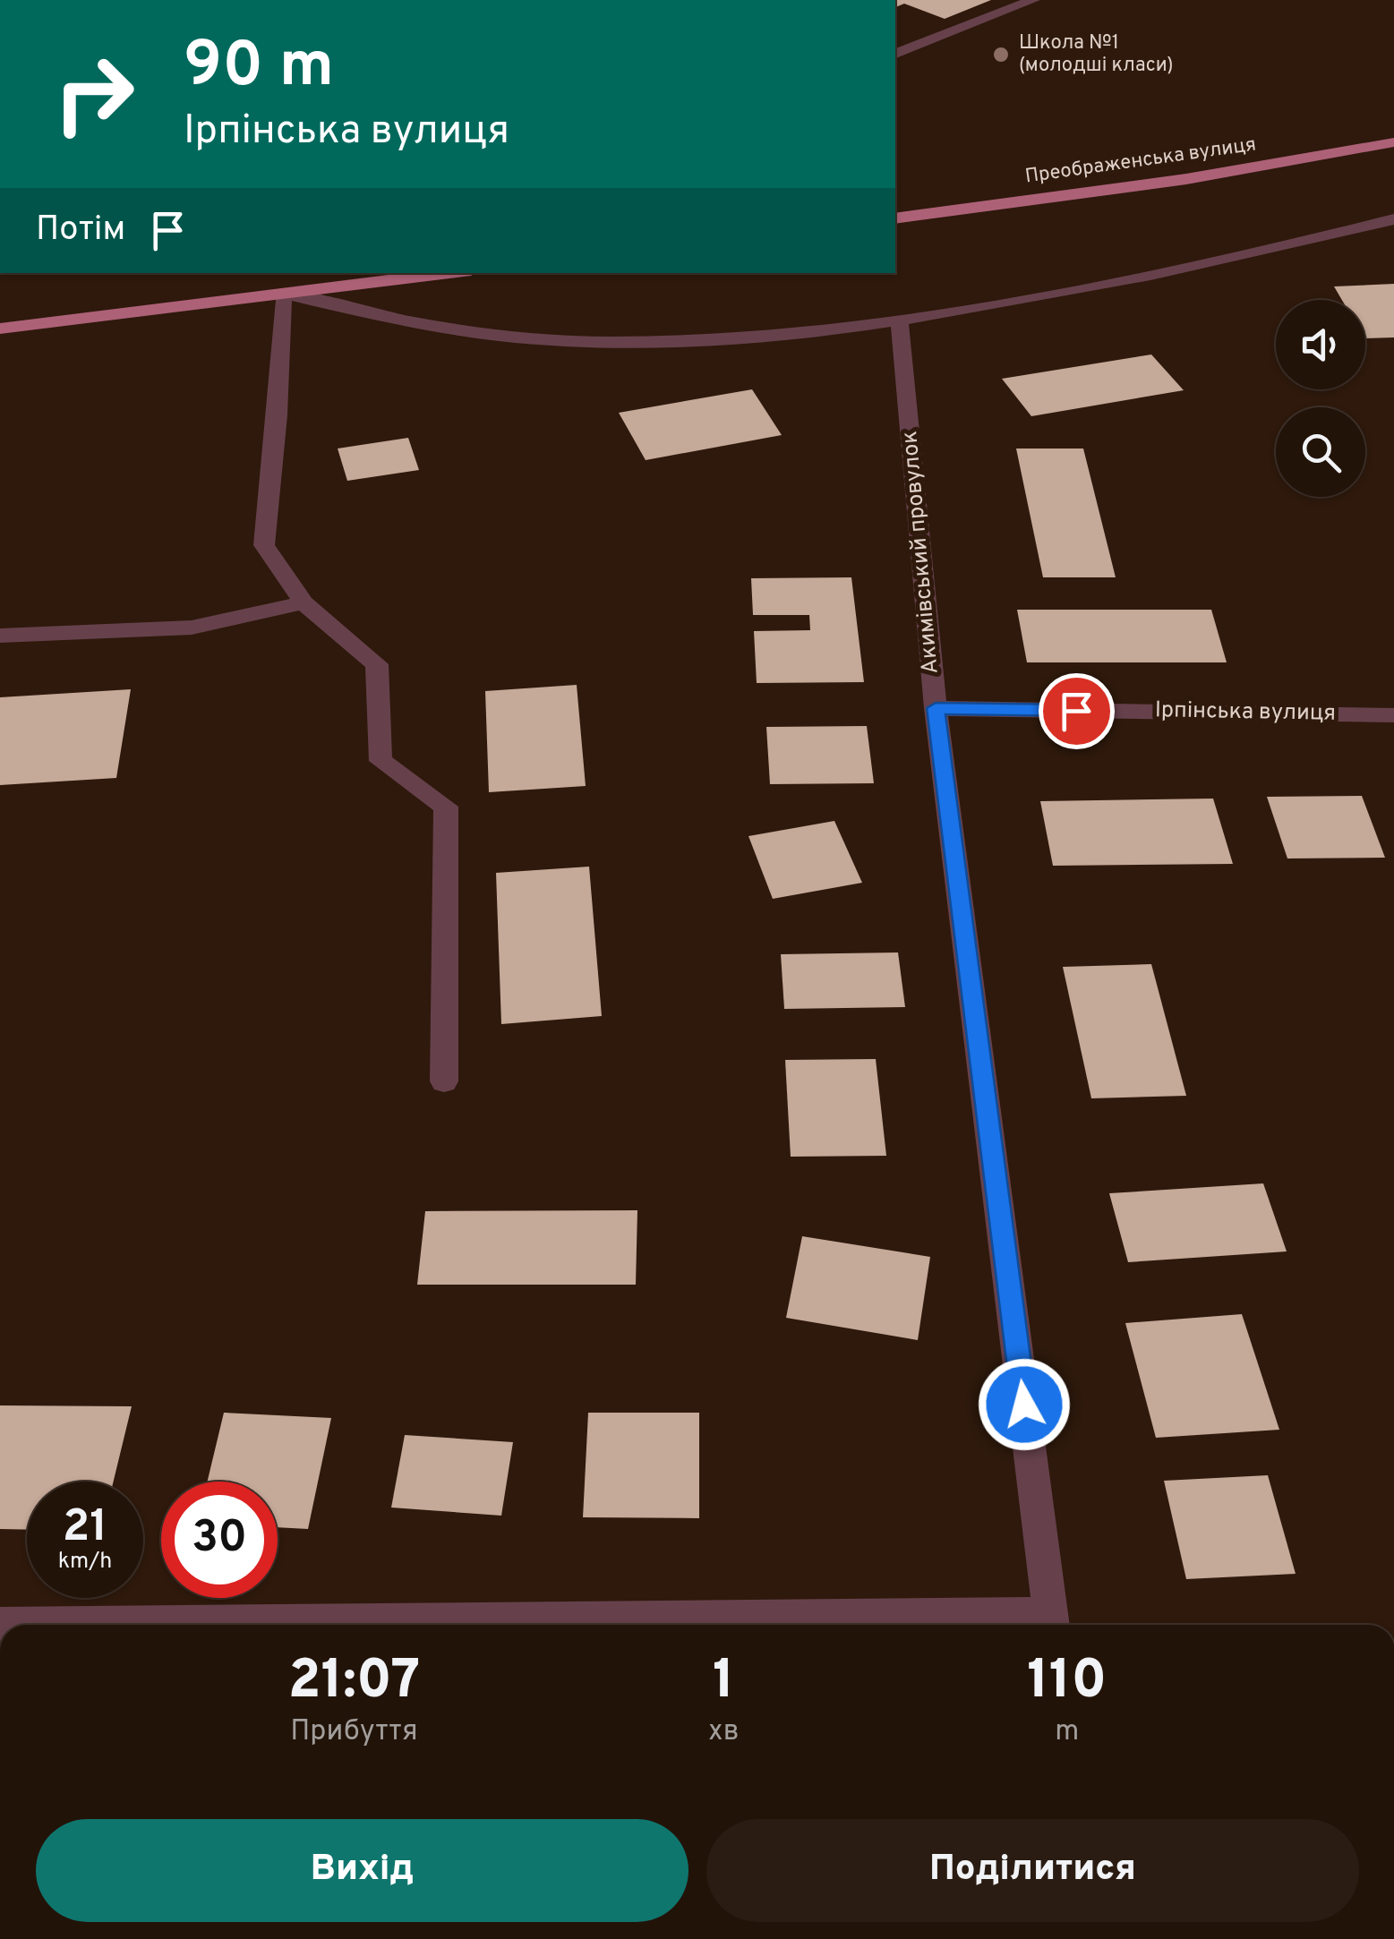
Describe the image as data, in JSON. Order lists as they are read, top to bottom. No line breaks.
{"streets":{"main road":["Преображенська вулиця"],"street":["Акимівський провулок","Ірпінська вулиця"]},"crossings":[["Акимівський провулок","Ірпінська вулиця"]],"places":["Школа №1 (молодші класи)"],"page":{"turn":["90 m","Ірпінська вулиця"],"then":"Потім","speed":"21 km/h","limit":"30","eta":["21:07","Прибуття","1","хв","110","m"],"buttons":["Вихід","Поділитися"]}}
